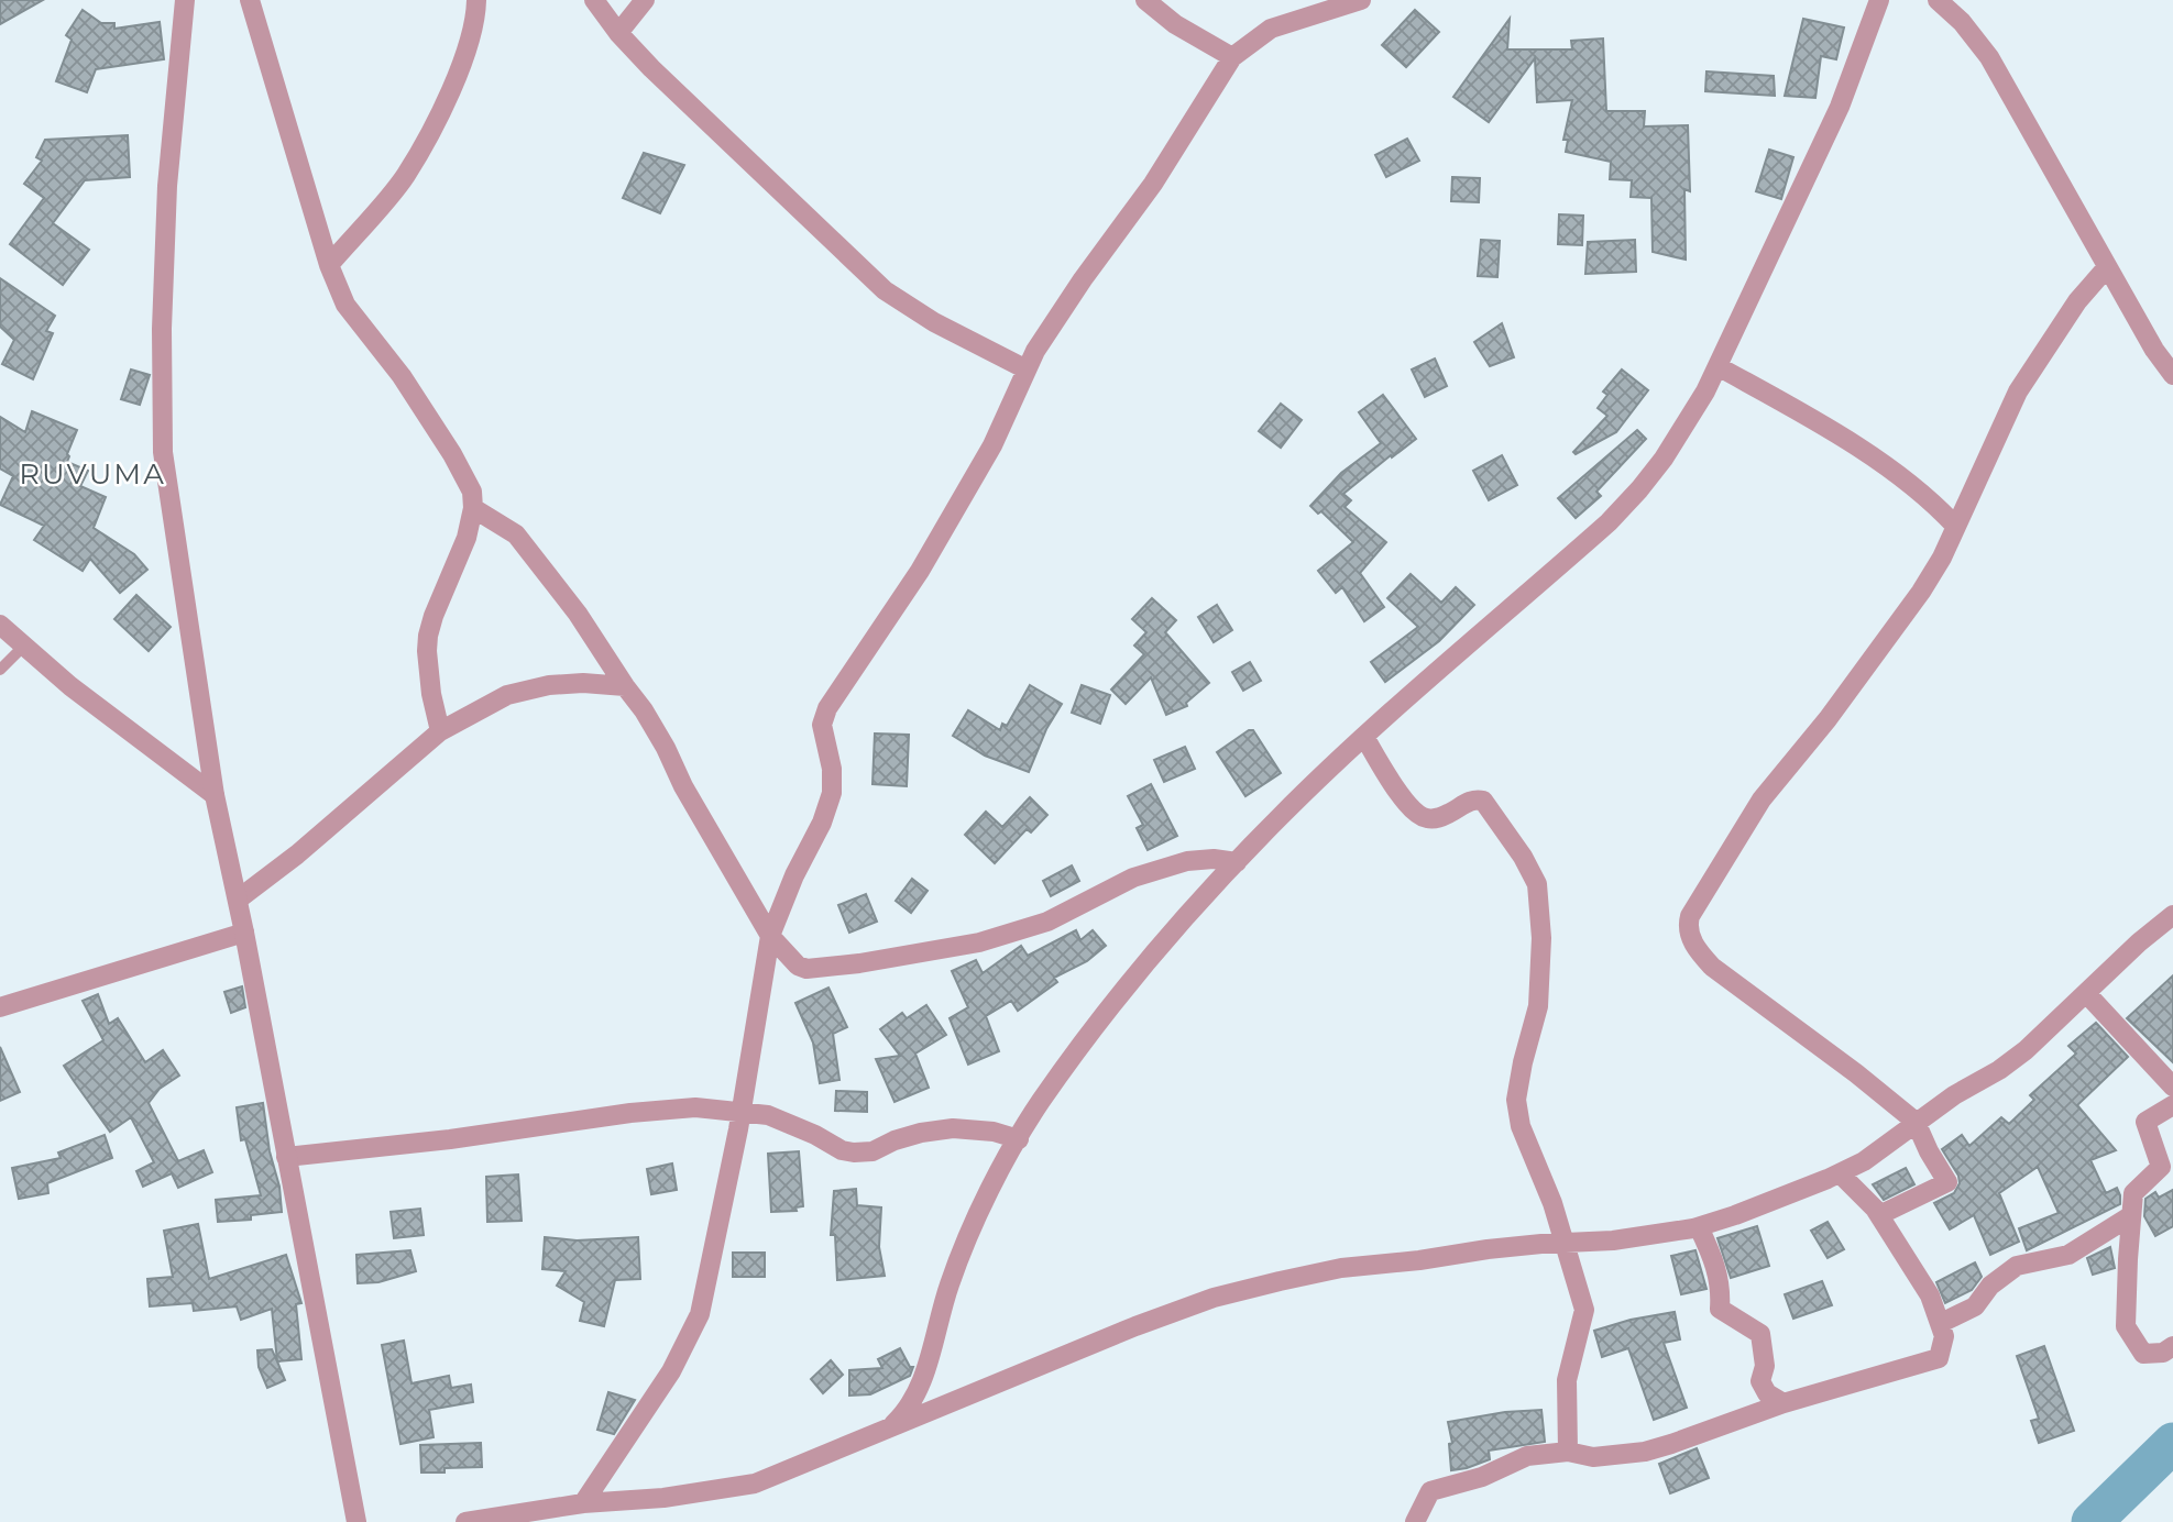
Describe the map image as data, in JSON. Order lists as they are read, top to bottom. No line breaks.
{"districts":["RUVUMA"]}
